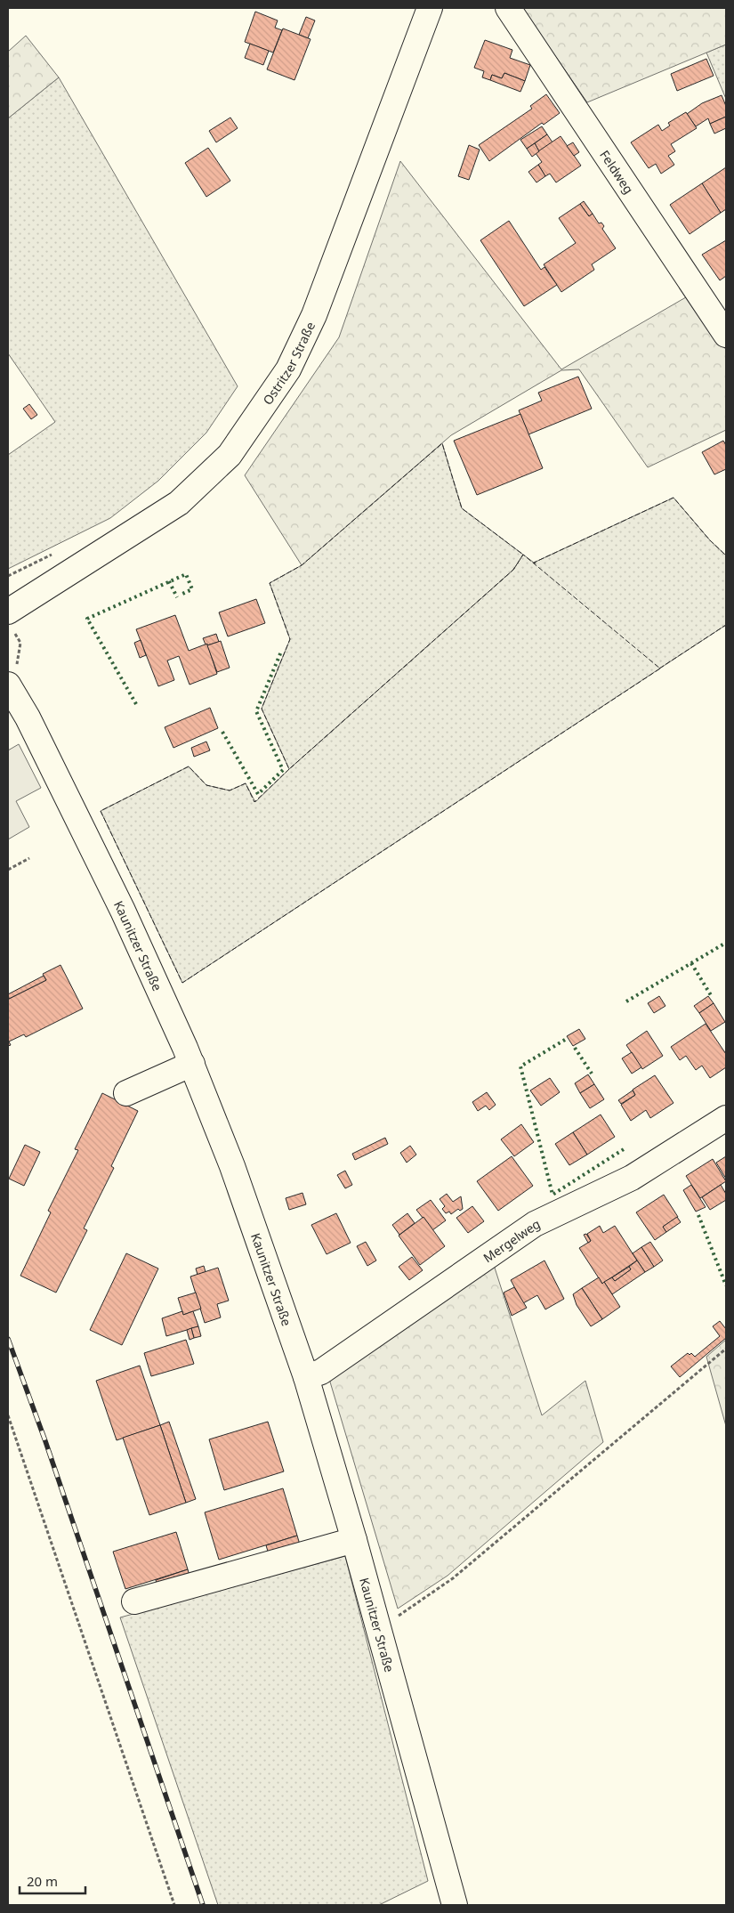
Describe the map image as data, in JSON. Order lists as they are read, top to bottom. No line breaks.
{"streets":{"street":["Feldweg","Ostritzer Straße","Kaunitzer Straße","Mergelweg"]},"crossings":[["Kaunitzer Straße","Mergelweg"]],"scale_bar":"20 m"}
